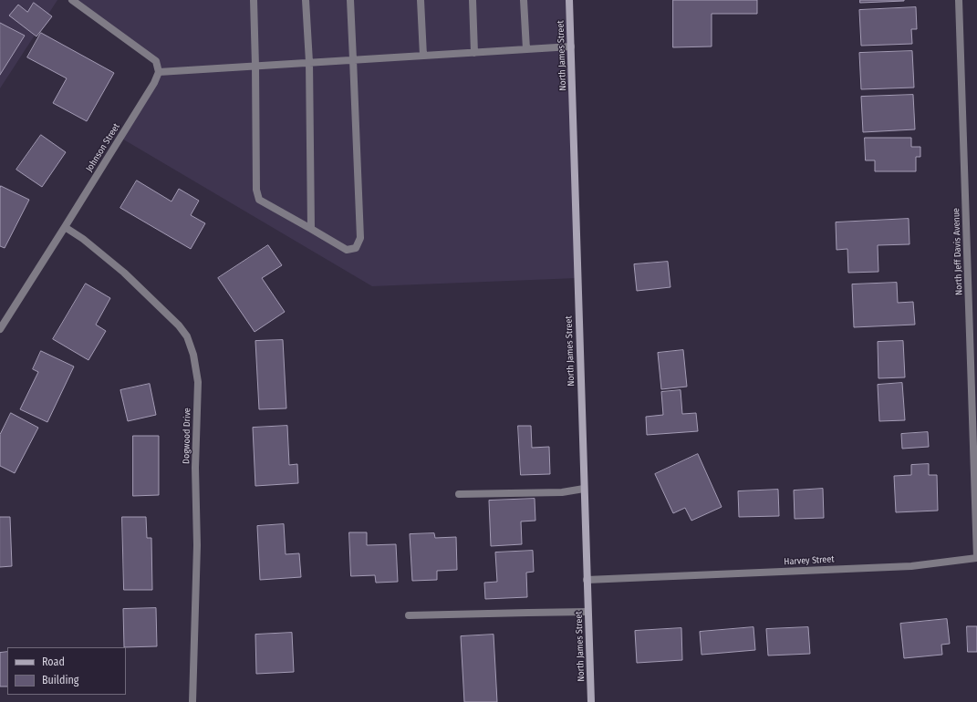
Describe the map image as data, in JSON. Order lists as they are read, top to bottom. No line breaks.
{"streets":{"street":["North James Street","Johnson Street","North Jeff Davis Avenue","Dogwood Drive","Harvey Street"]},"crossings":[["North James Street","Harvey Street"],["Johnson Street","Dogwood Drive"],["North Jeff Davis Avenue","Harvey Street"]],"legend":["Road","Building"]}
